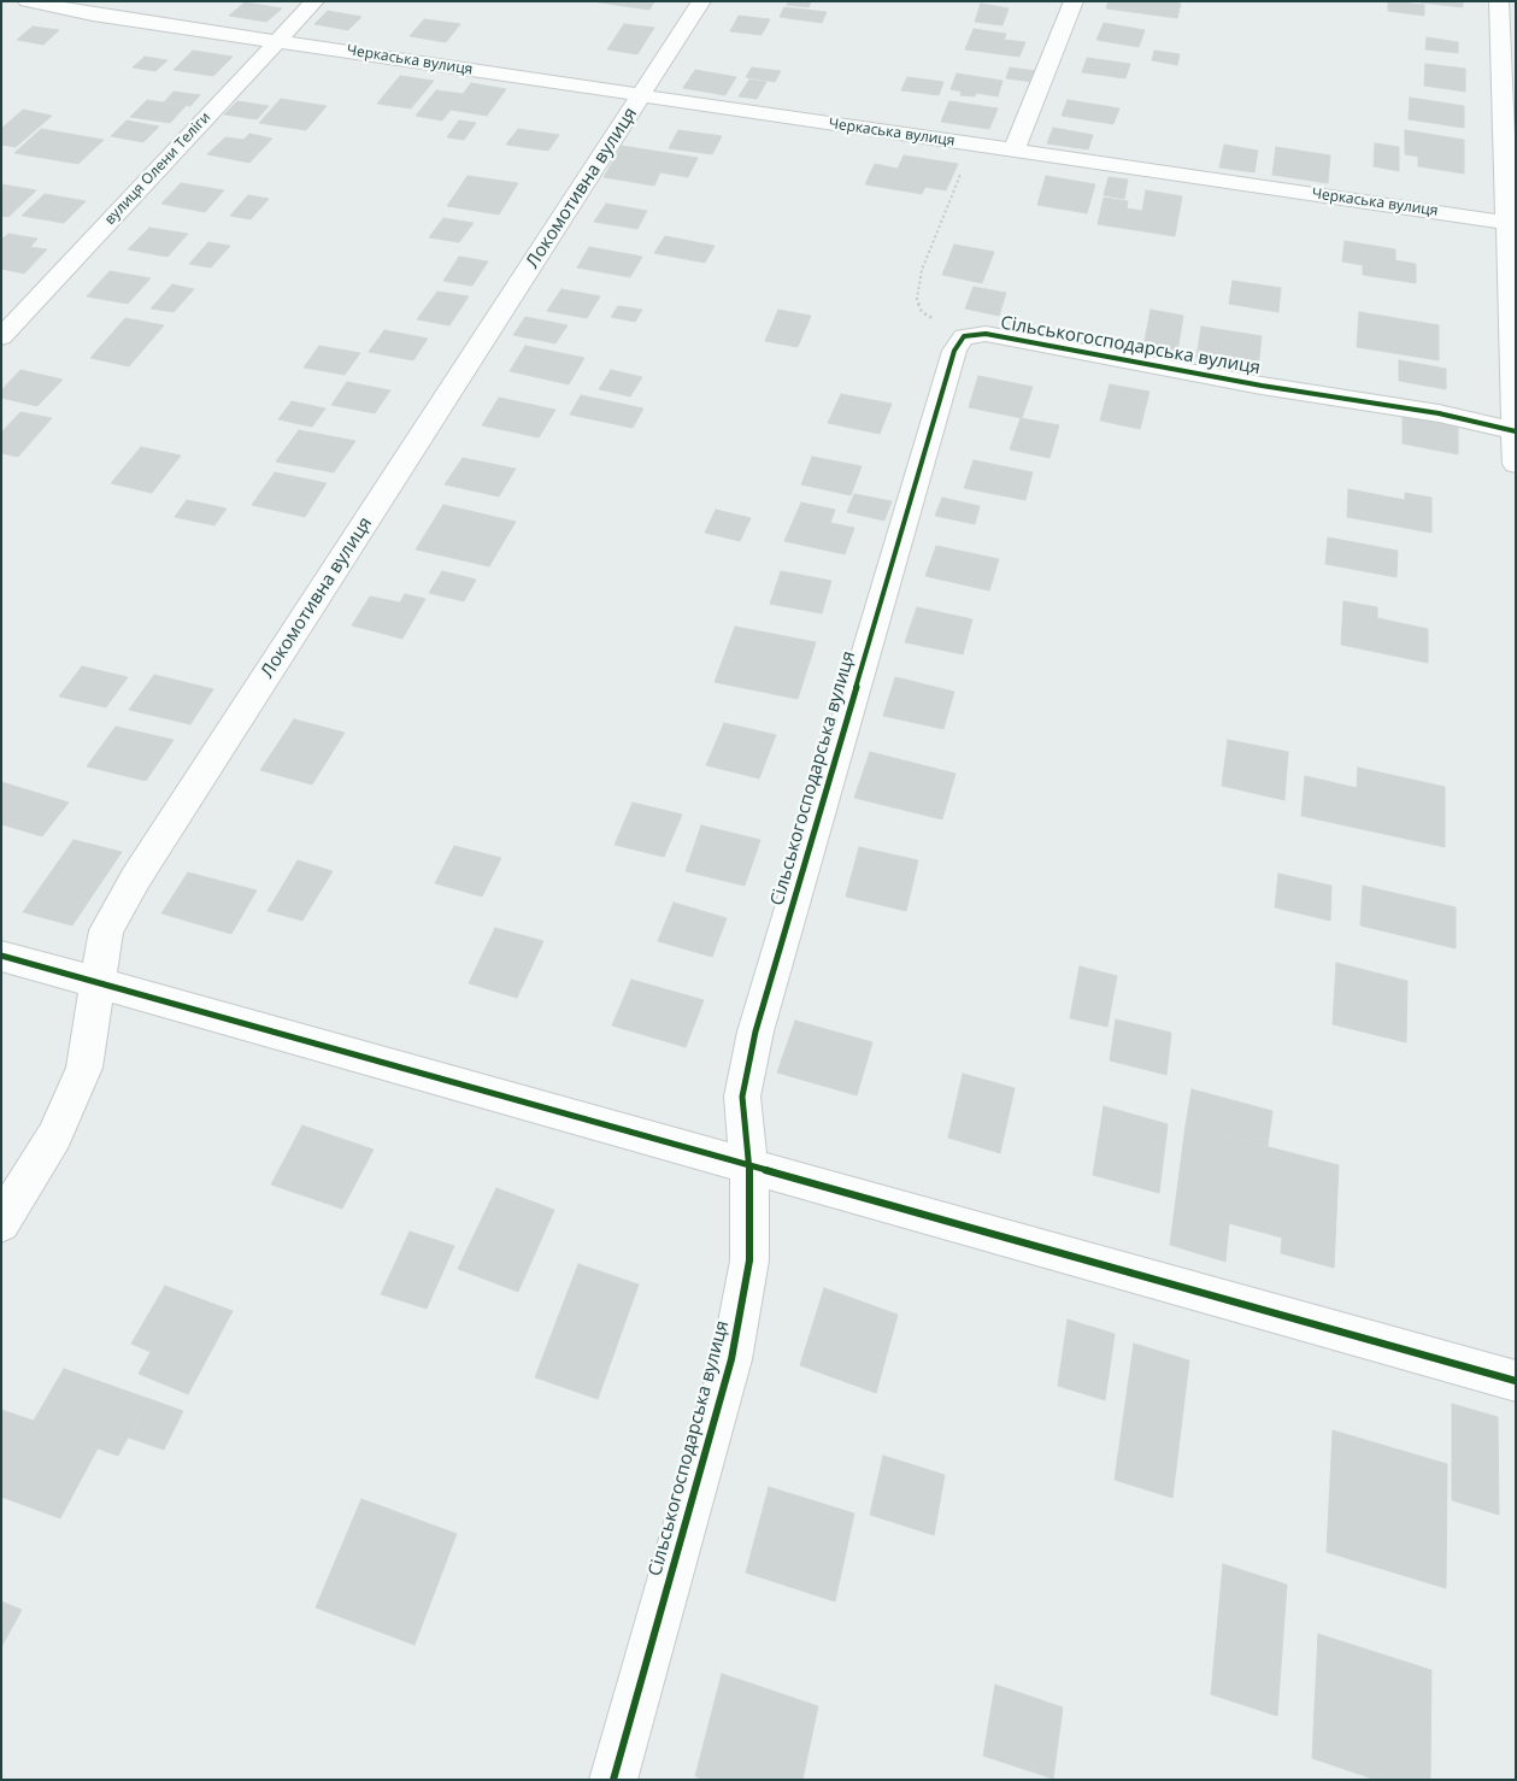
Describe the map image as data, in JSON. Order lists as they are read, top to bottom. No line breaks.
{"streets":{"street":["Черкаська вулиця","вулиця Олени Теліги","Локомотивна вулиця","Сільськогосподарська вулиця"]},"crossings":[["Черкаська вулиця","вулиця Олени Теліги"],["Черкаська вулиця","Локомотивна вулиця"]]}
